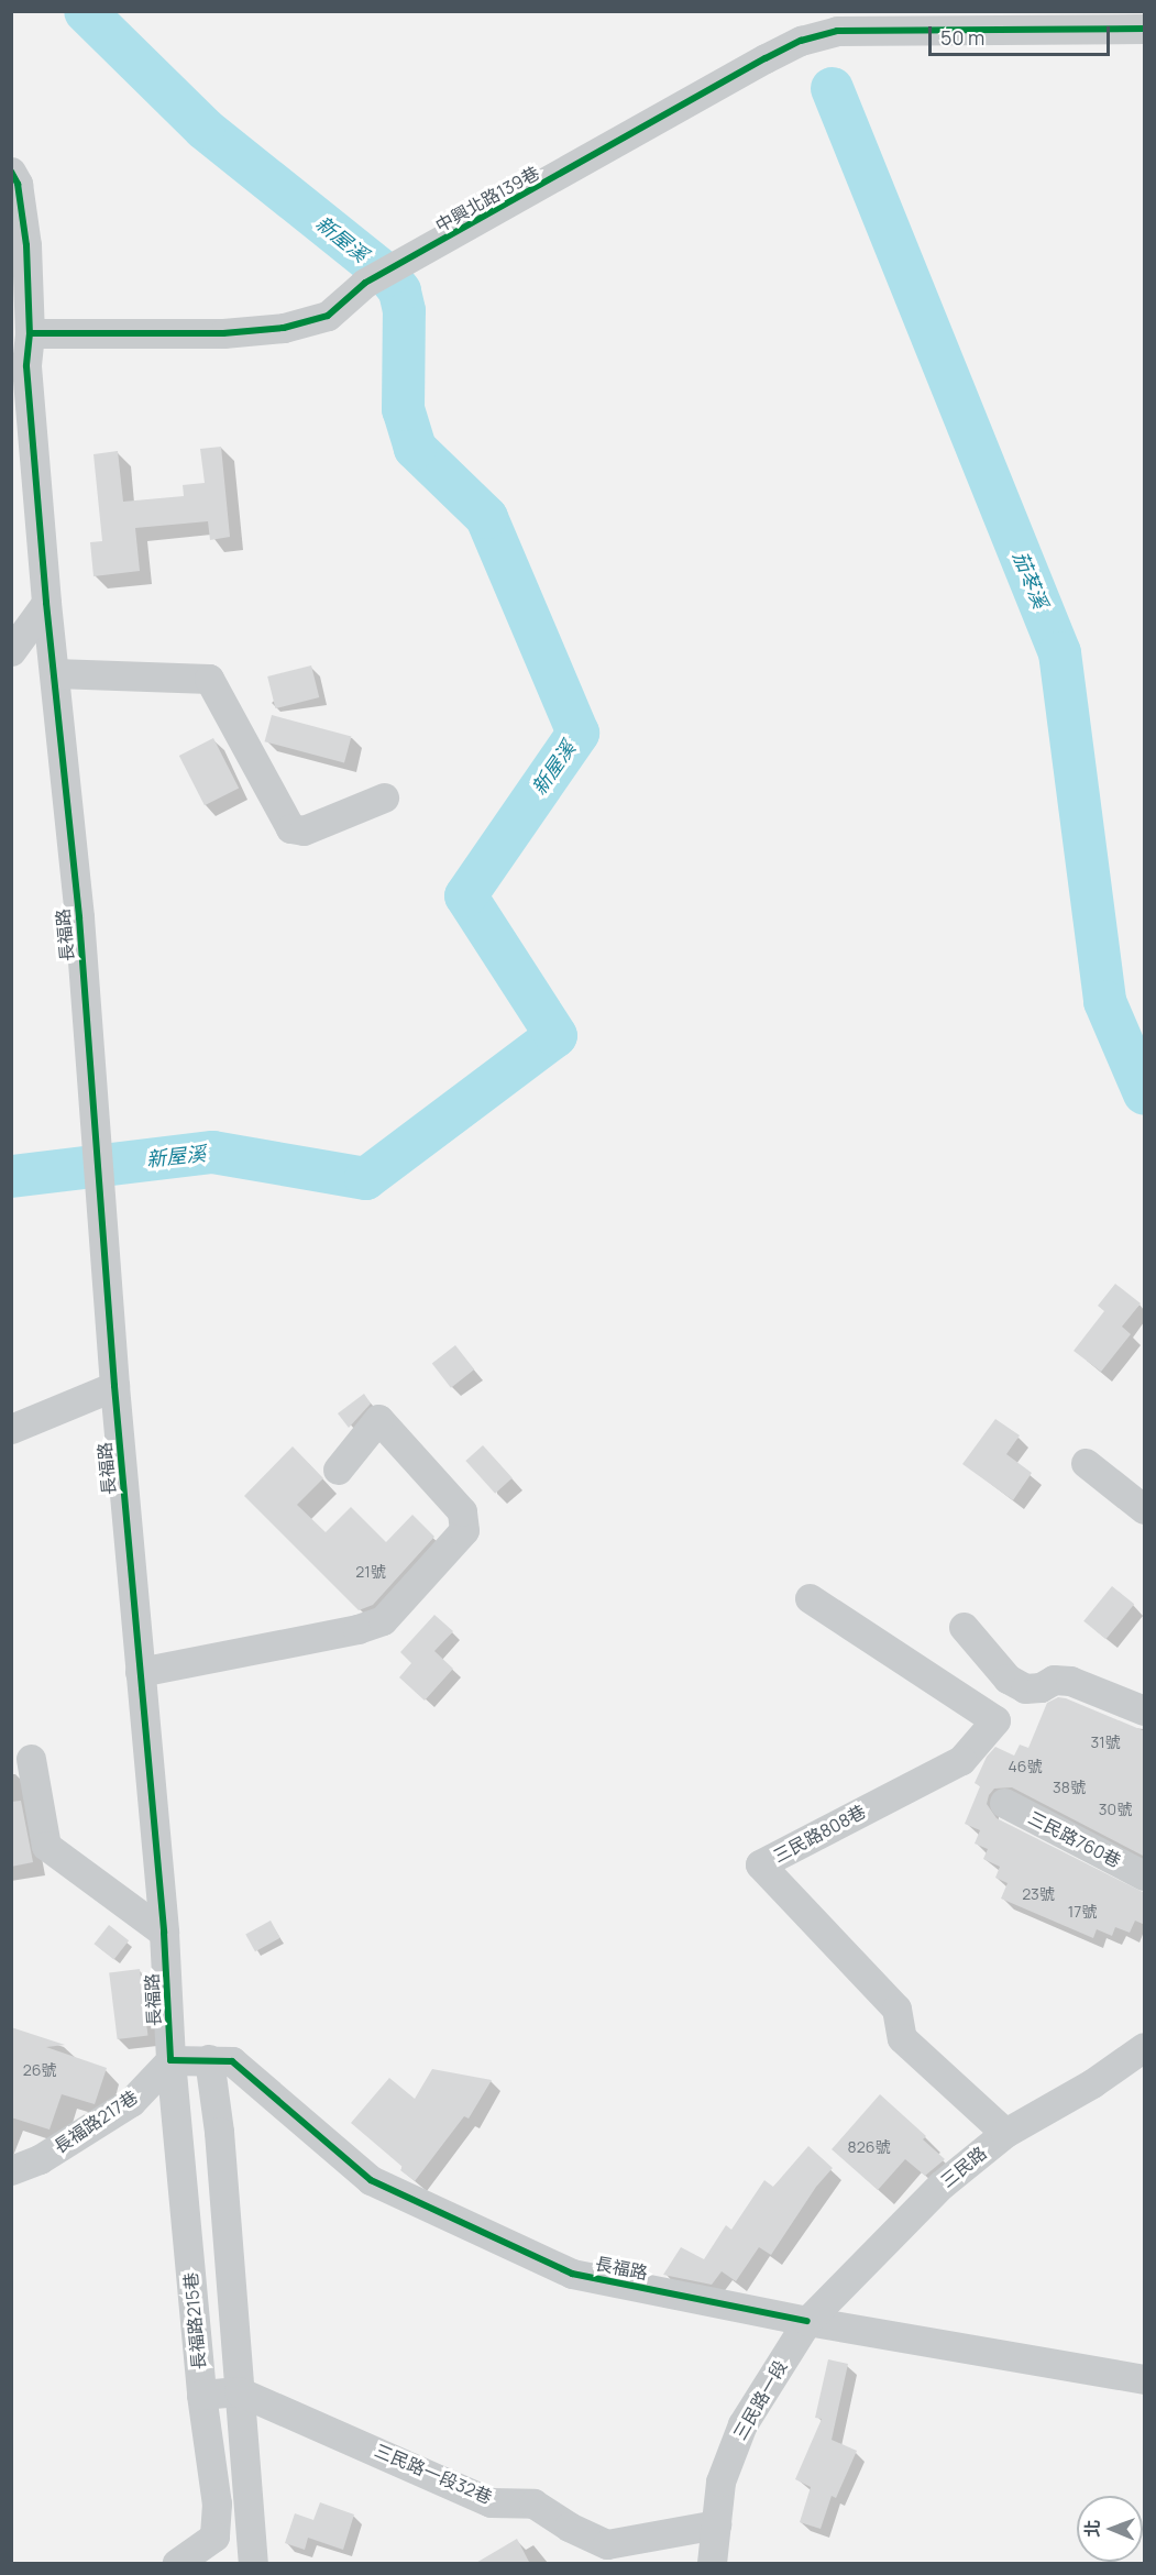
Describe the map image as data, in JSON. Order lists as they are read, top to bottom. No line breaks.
{"streets":{"street":["中興北路139巷","長福路","三民路808巷","三民路760巷","長福路217巷","三民路","長福路215巷","三民路一段","三民路一段32巷"]},"crossings":[["中興北路139巷","長福路"],["長福路","長福路217巷"],["長福路","三民路"],["長福路","長福路215巷"],["長福路","三民路一段"],["三民路808巷","三民路"],["長福路217巷","長福路215巷"],["三民路","三民路一段"],["長福路215巷","三民路一段32巷"],["三民路一段","三民路一段32巷"]],"water":["新屋溪","茄苳溪"],"house_numbers":["21號","31號","46號","38號","30號","23號","17號","26號","826號"],"scale_bar":"50 m","north":"left"}
